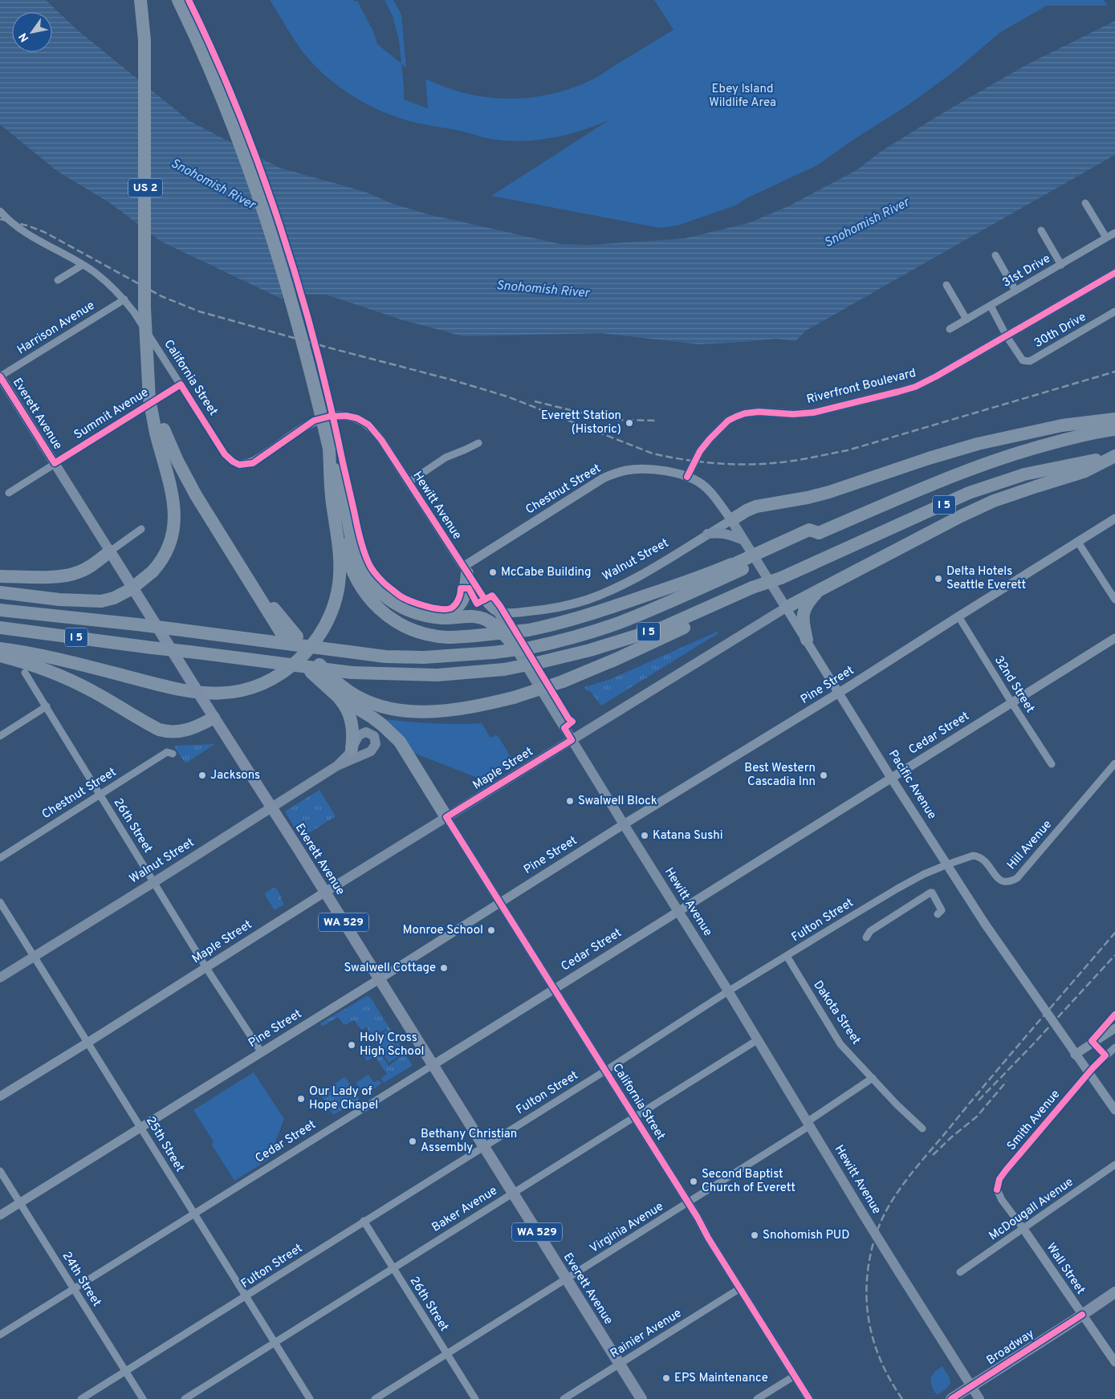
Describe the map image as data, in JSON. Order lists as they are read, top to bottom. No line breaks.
{"streets":{"highway":["US 2","I 5"],"main road":["Everett Avenue","Hewitt Avenue","Walnut Street","Maple Street","Pacific Avenue","WA 529","Broadway"],"street":["31st Drive","Harrison Avenue","30th Drive","California Street","Riverfront Boulevard","Summit Avenue","Chestnut Street","32nd Street","Pine Street","Cedar Street","26th Street","Hill Avenue","Fulton Street","Dakota Street","Smith Avenue","25th Street","Baker Avenue","McDougall Avenue","Virginia Avenue","Wall Street","24th Street","Rainier Avenue"]},"crossings":[["Harrison Avenue","California Street"],["Harrison Avenue","Everett Avenue"],["30th Drive","Riverfront Boulevard"],["California Street","Summit Avenue"],["California Street","Hewitt Avenue"],["California Street","Pine Street"],["California Street","Cedar Street"],["California Street","Maple Street"],["California Street","Fulton Street"],["California Street","Baker Avenue"],["California Street","Virginia Avenue"],["California Street","Rainier Avenue"],["Riverfront Boulevard","Chestnut Street"],["Riverfront Boulevard","Pacific Avenue"],["Everett Avenue","Summit Avenue"],["Everett Avenue","Walnut Street"],["Everett Avenue","Pine Street"],["Everett Avenue","Cedar Street"],["Everett Avenue","Maple Street"],["Everett Avenue","Fulton Street"],["Everett Avenue","Baker Avenue"],["Everett Avenue","Virginia Avenue"],["Everett Avenue","Rainier Avenue"],["Chestnut Street","Hewitt Avenue"],["Chestnut Street","Pacific Avenue"],["Chestnut Street","26th Street"],["Hewitt Avenue","Walnut Street"],["Hewitt Avenue","Pine Street"],["Hewitt Avenue","Cedar Street"],["Hewitt Avenue","Maple Street"],["Hewitt Avenue","Fulton Street"],["Hewitt Avenue","Baker Avenue"],["Hewitt Avenue","Virginia Avenue"],["Hewitt Avenue","Broadway"],["Walnut Street","Pacific Avenue"],["Walnut Street","26th Street"],["Walnut Street","25th Street"],["32nd Street","Pine Street"],["32nd Street","Cedar Street"],["Pine Street","Pacific Avenue"],["Pine Street","26th Street"],["Pine Street","25th Street"],["Pine Street","24th Street"],["Cedar Street","Pacific Avenue"],["Cedar Street","25th Street"],["Cedar Street","24th Street"],["Maple Street","Pacific Avenue"],["Maple Street","26th Street"],["Maple Street","25th Street"],["Pacific Avenue","Hill Avenue"],["Pacific Avenue","Fulton Street"],["26th Street","Fulton Street"],["26th Street","Baker Avenue"],["26th Street","Virginia Avenue"],["Hill Avenue","Fulton Street"],["Fulton Street","Dakota Street"],["Fulton Street","25th Street"],["Fulton Street","24th Street"],["Smith Avenue","Wall Street"],["25th Street","Baker Avenue"],["McDougall Avenue","Wall Street"],["Wall Street","Broadway"]],"water":["Snohomish River"],"parks":["Ebey Island Wildlife Area"],"places":["Everett Station (Historic)","McCabe Building","Delta Hotels Seattle Everett","Jacksons","Best Western Cascadia Inn","Swalwell Block","Katana Sushi","Monroe School","Swalwell Cottage","Holy Cross High School","Our Lady of Hope Chapel","Bethany Christian Assembly","Second Baptist Church of Everett","Snohomish PUD","EPS Maintenance"],"north":"bottom left"}
